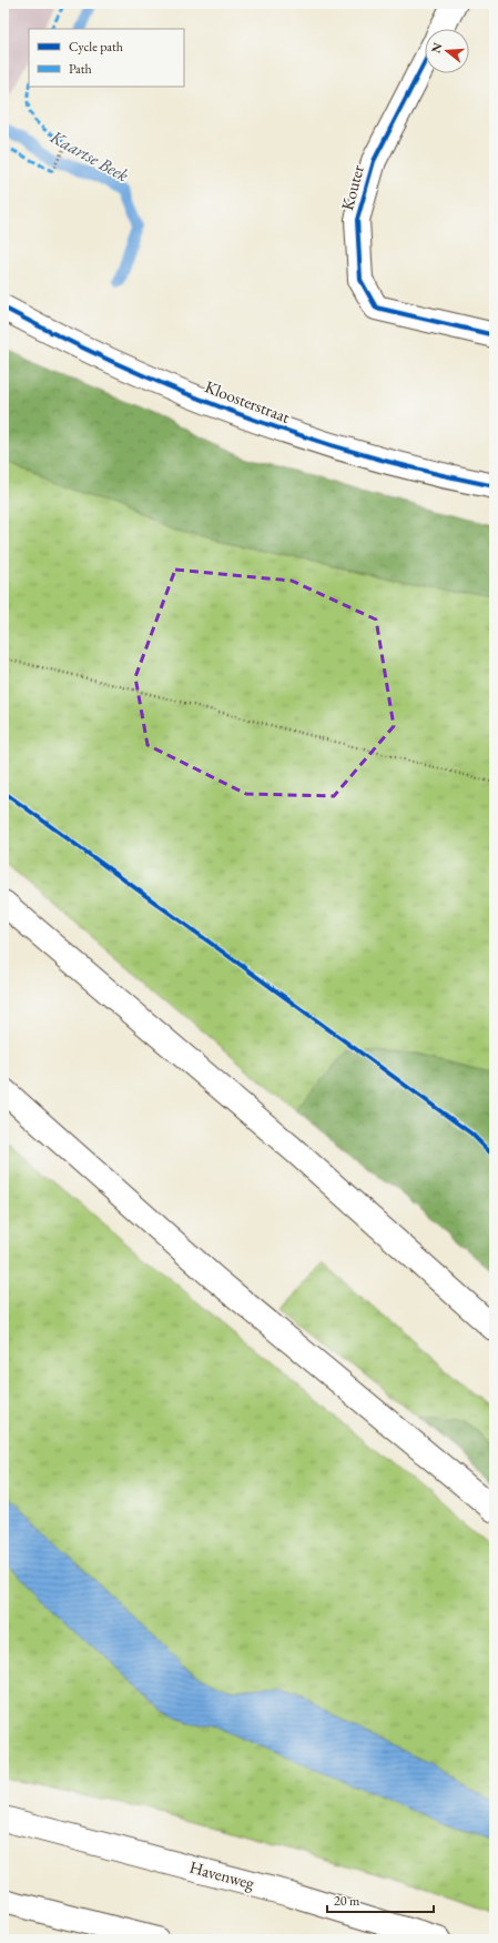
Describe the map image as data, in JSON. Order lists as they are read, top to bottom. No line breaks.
{"streets":{"main road":["Kouter","Kloosterstraat","Havenweg"]},"water":["Kaartse Beek"],"legend":["Cycle path","Path"],"scale_bar":"20 m","north":"left"}
